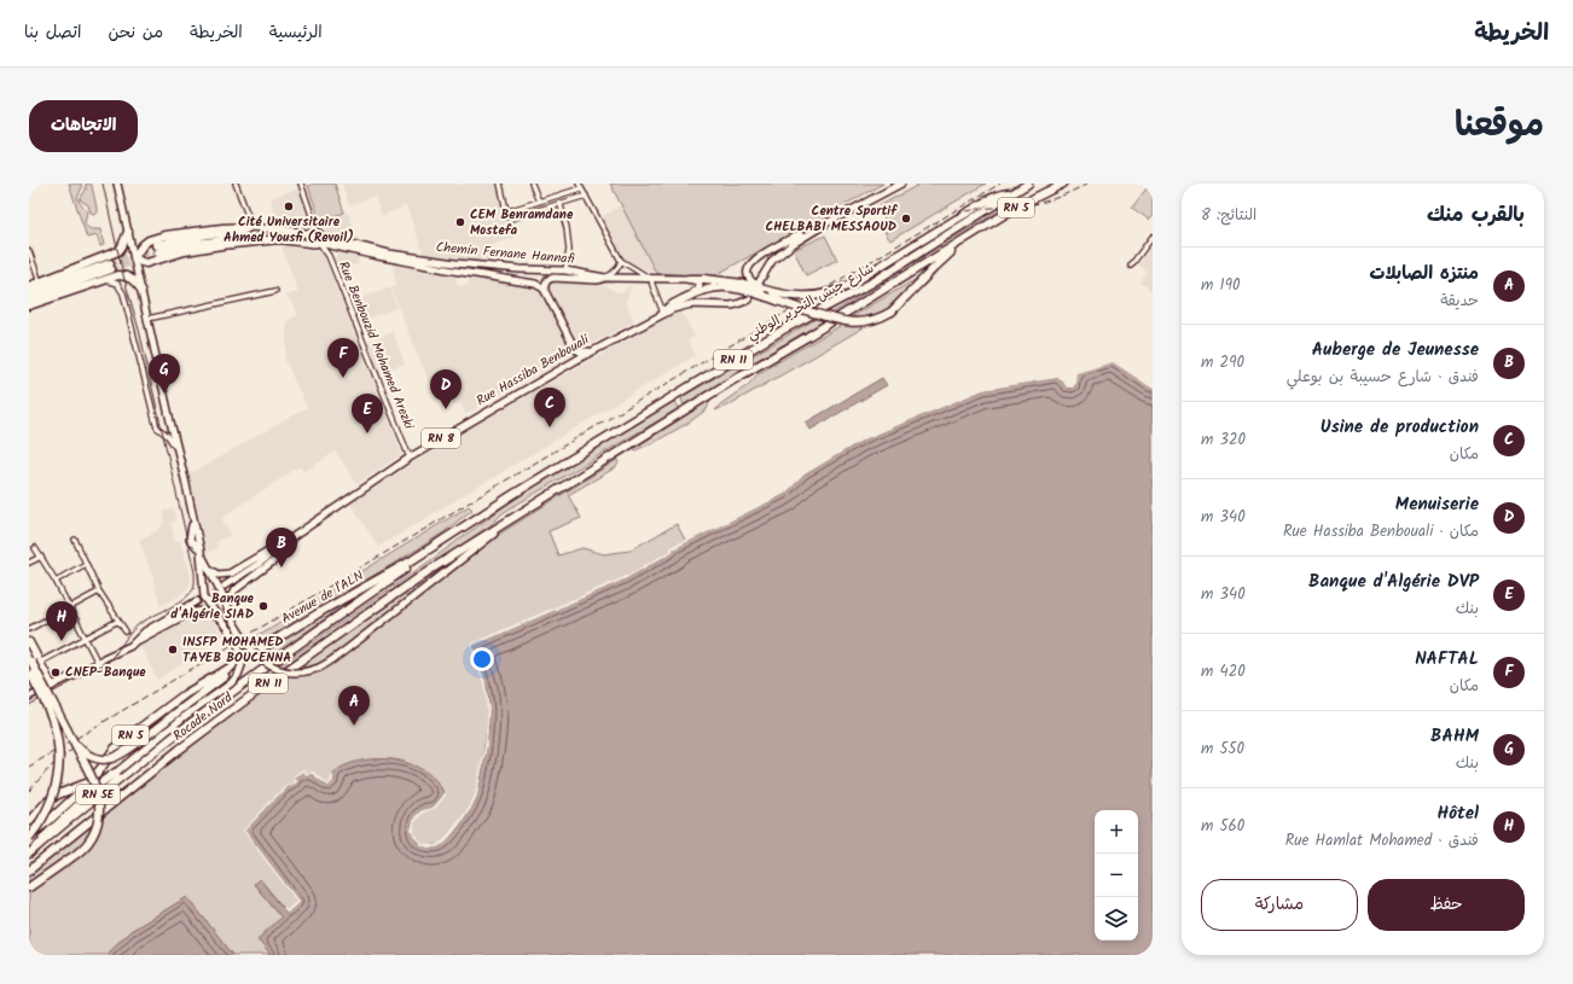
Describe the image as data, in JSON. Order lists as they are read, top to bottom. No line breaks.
{"streets":{"highway":["RN 5","شارع جيش التحرير الوطني","RN 11","Avenue de l'ALN","Rocade Nord","RN 5E"],"main road":["Chemin Fernane Hannafi","Rue Hassiba Benbouali","RN 8"],"street":["Rue Benbouzid Mohamed Arezki"]},"crossings":[["Chemin Fernane Hannafi","Rue Benbouzid Mohamed Arezki"],["شارع جيش التحرير الوطني","Avenue de l'ALN"],["شارع جيش التحرير الوطني","Rocade Nord"],["Rue Benbouzid Mohamed Arezki","Rue Hassiba Benbouali"],["Rue Hassiba Benbouali","RN 8"],["Avenue de l'ALN","Rocade Nord"],["Avenue de l'ALN","RN 5E"]],"places":["Cité Universitaire Ahmed Yousfi (Revoil)","Centre Sportif CHELBABI MESSAOUD","CEM Benramdane Mostefa","Banque d'Algérie SIAD","INSFP MOHAMED TAYEB BOUCENNA","CNEP-Banque"],"page":{"header":"الخريطة","nav":["الرئيسية","الخريطة","من نحن","اتصل بنا"],"title":"موقعنا","buttons":["الاتجاهات",["حفظ","مشاركة"]],"heading":["بالقرب منك","النتائج: 8"],"list":[{"mark":"A","name":"منتزه الصابلات","note":"حديقة","value":"190 m"},{"mark":"B","name":"Auberge de Jeunesse","note":"فندق · شارع حسيبة بن بوعلي","value":"290 m"},{"mark":"C","name":"Usine de production","note":"مكان","value":"320 m"},{"mark":"D","name":"Menuiserie","note":"مكان · Rue Hassiba Benbouali","value":"340 m"},{"mark":"E","name":"Banque d'Algérie DVP","note":"بنك","value":"340 m"},{"mark":"F","name":"NAFTAL","note":"مكان","value":"420 m"},{"mark":"G","name":"BAHM","note":"بنك","value":"550 m"},{"mark":"H","name":"Hôtel","note":"فندق · Rue Hamlat Mohamed","value":"560 m"}],"pins":["F","G","D","C","E","B","H","A"],"map_buttons":["+","−"]}}
